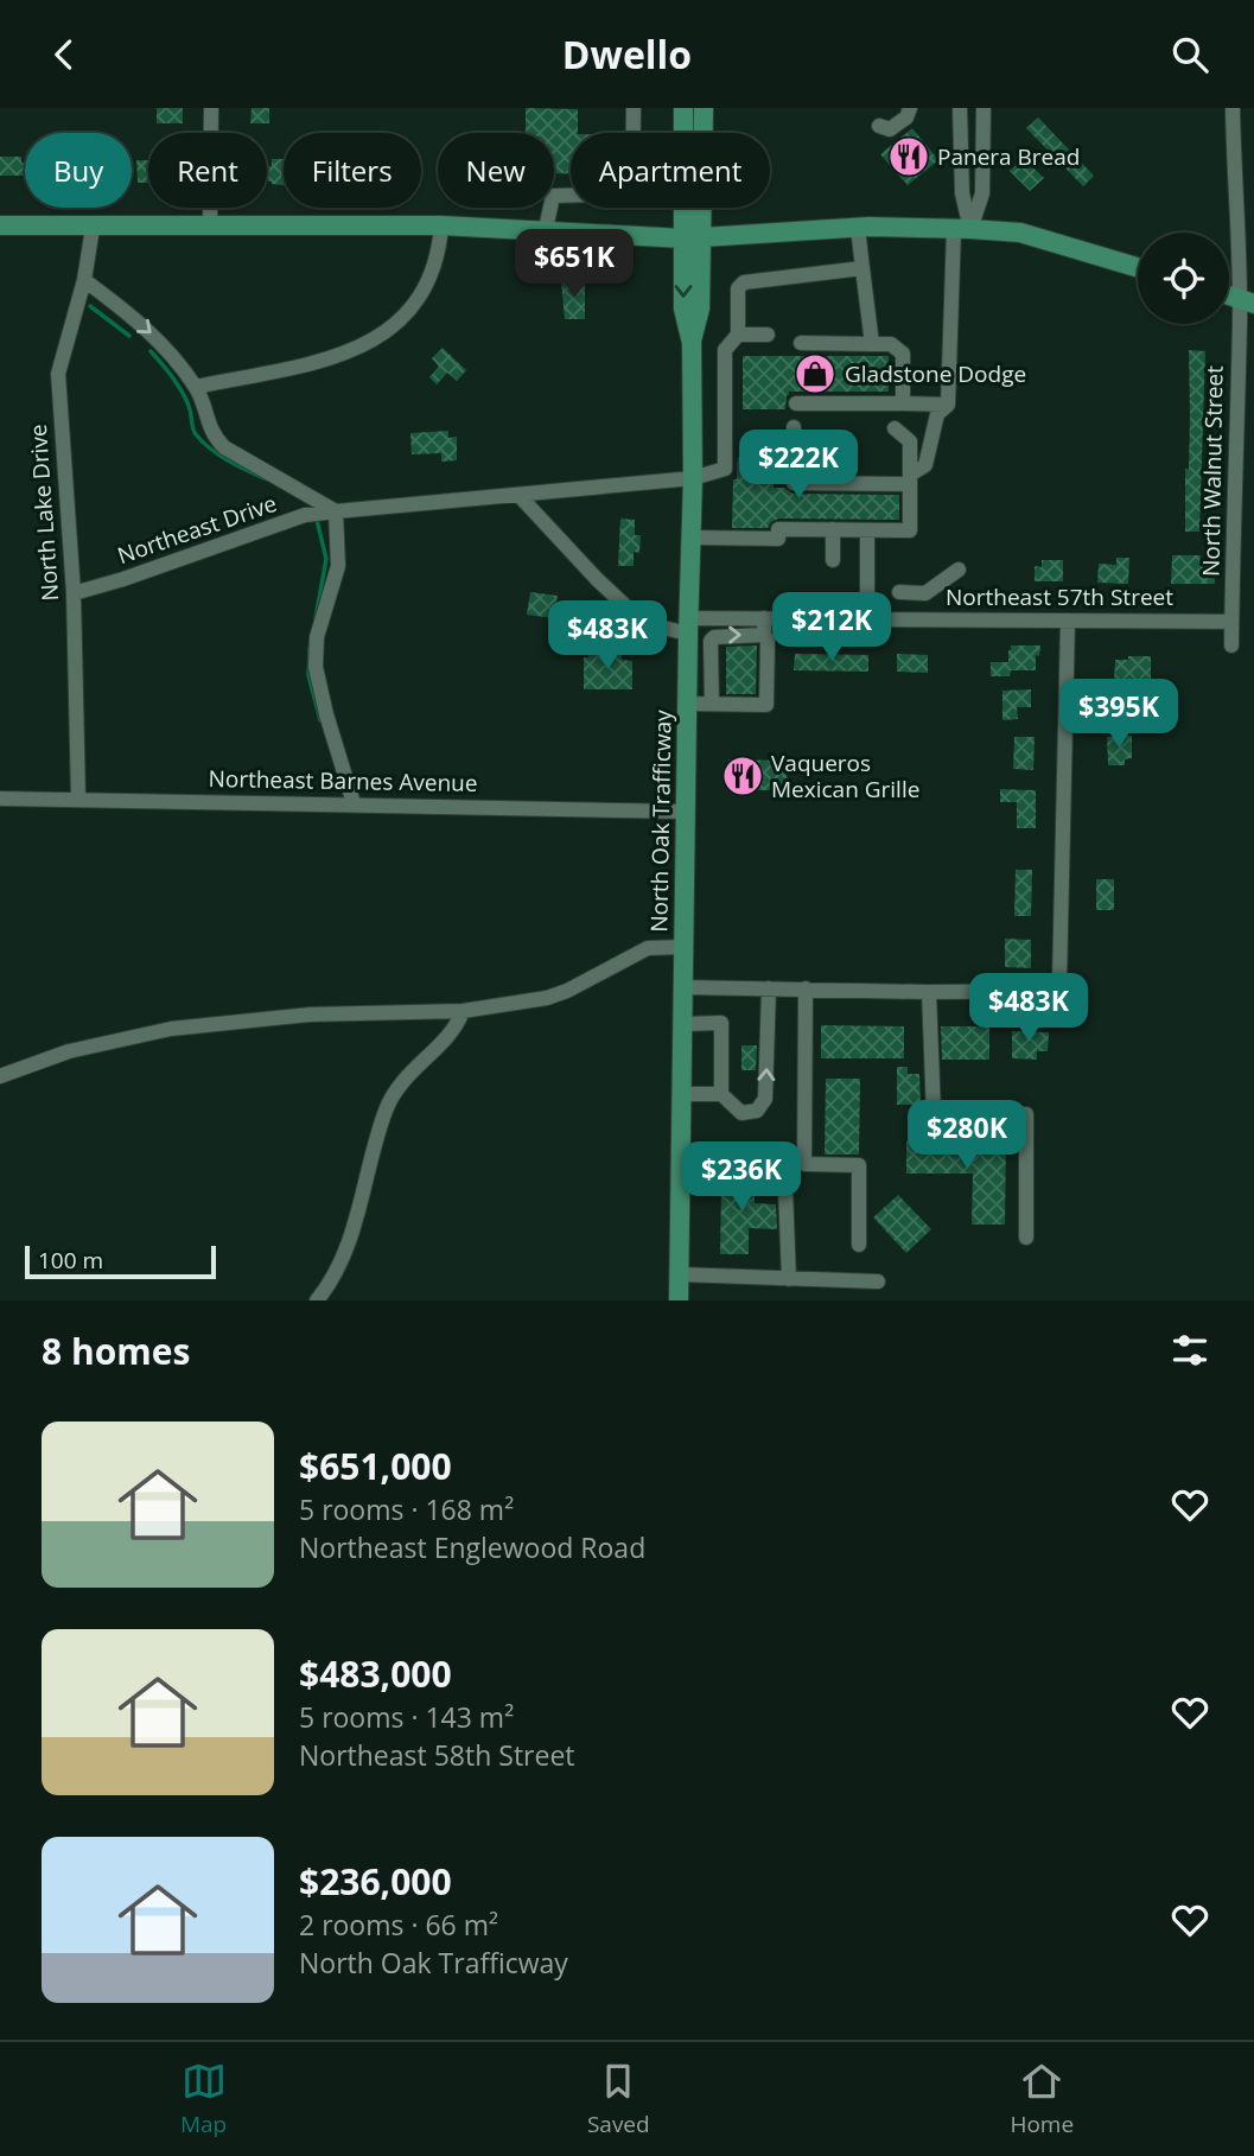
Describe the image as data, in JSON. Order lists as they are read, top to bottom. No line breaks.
{"streets":{"main road":["North Oak Trafficway"],"street":["North Walnut Street","North Lake Drive","Northeast Drive","Northeast 57th Street","Northeast Barnes Avenue"]},"crossings":[["North Walnut Street","Northeast 57th Street"],["North Lake Drive","Northeast Drive"],["North Lake Drive","Northeast Barnes Avenue"],["Northeast Drive","Northeast 57th Street"],["Northeast Drive","North Oak Trafficway"],["Northeast 57th Street","North Oak Trafficway"],["Northeast Barnes Avenue","North Oak Trafficway"]],"places":{"restaurant":["Panera Bread","Vaqueros Mexican Grille"],"shop":["Gladstone Dodge"]},"scale_bar":"100 m","page":{"header":"Dwello","chip":["Buy","Rent","Filters","New","Apartment"],"price":["$651K","$222K","$212K","$483K","$395K","$483K","$280K","$236K"],"scale":"100 m","heading":"8 homes","list":[{"name":"$651,000","note":"5 rooms · 168 m² · Northeast Englewood Road"},{"name":"$483,000","note":"5 rooms · 143 m² · Northeast 58th Street"},{"name":"$236,000","note":"2 rooms · 66 m² · North Oak Trafficway"}],"tabs":["Map","Saved","Home"]}}
